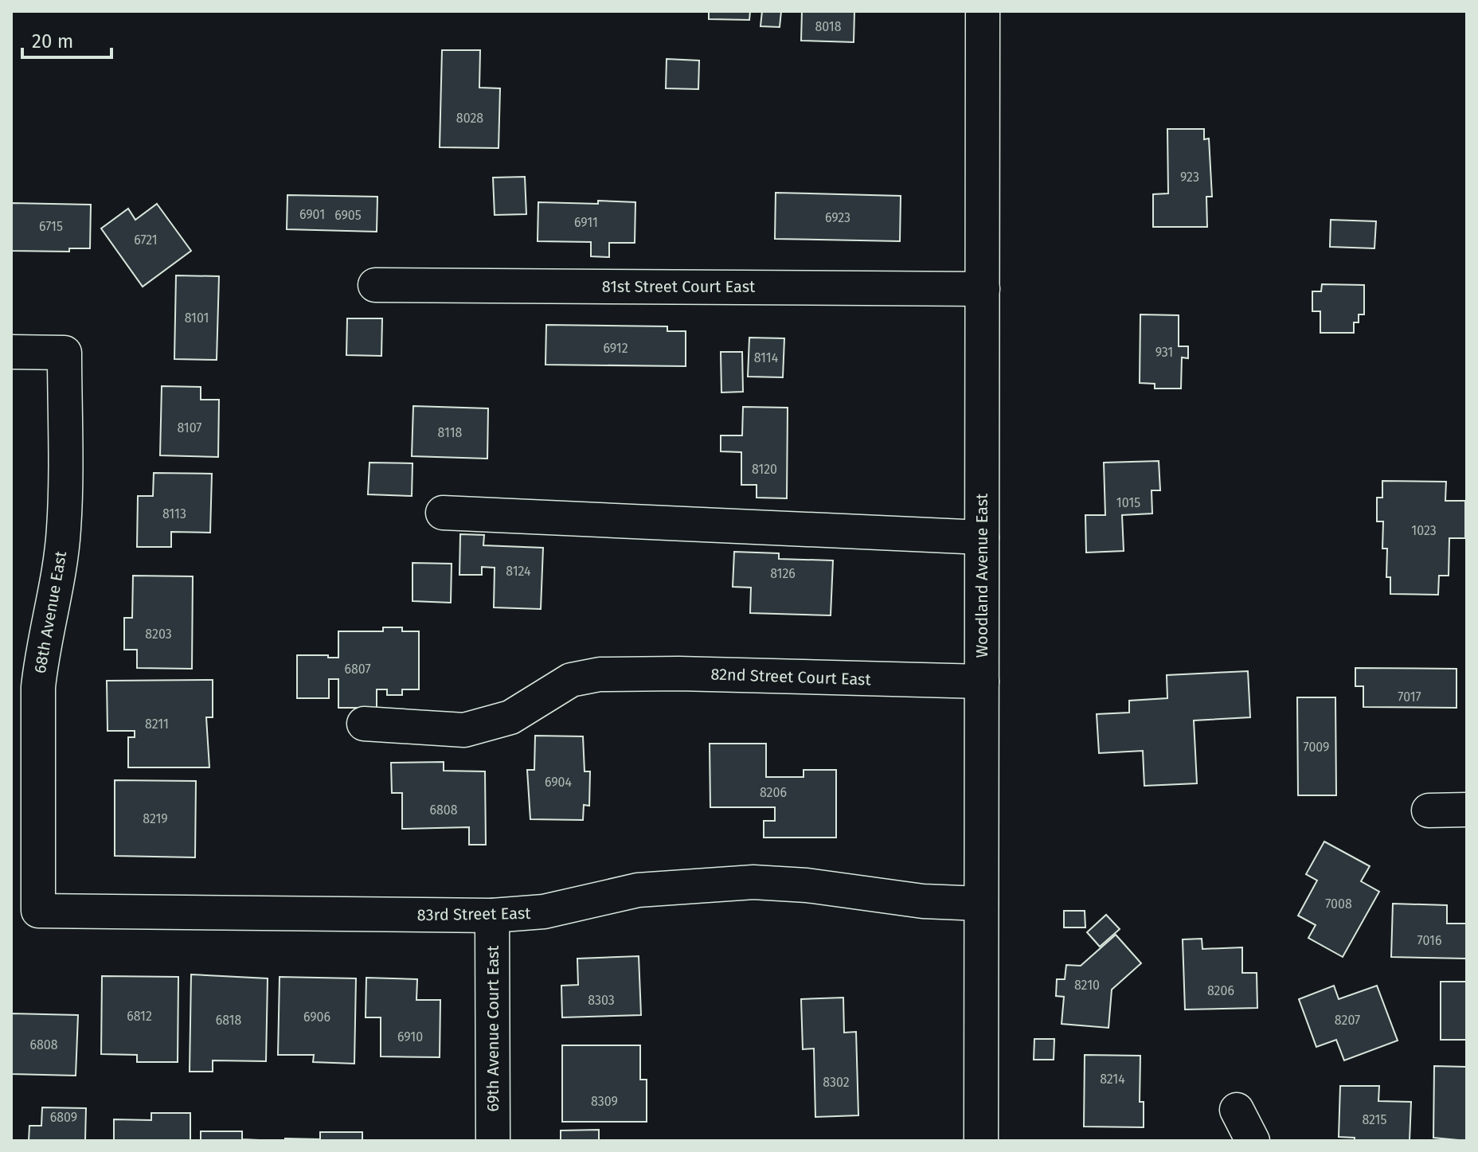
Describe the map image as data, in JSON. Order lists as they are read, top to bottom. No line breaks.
{"streets":{"street":["81st Street Court East","Woodland Avenue East","68th Avenue East","82nd Street Court East","83rd Street East","69th Avenue Court East"]},"crossings":[["81st Street Court East","Woodland Avenue East"],["Woodland Avenue East","82nd Street Court East"],["Woodland Avenue East","83rd Street East"],["68th Avenue East","83rd Street East"],["83rd Street East","69th Avenue Court East"]],"house_numbers":["8018","8028","923","6901","6905","6923","6911","6715","6721","8101","6912","931","8114","8107","8118","8120","1015","8113","1023","8124","8126","8203","6807","7017","8211","7009","6904","8206","6808","8219","7008","7016","8210","8206","8303","6812","6906","6818","8207","6910","6808","8214","8302","8309","6809","8215"],"scale_bar":"20 m"}
